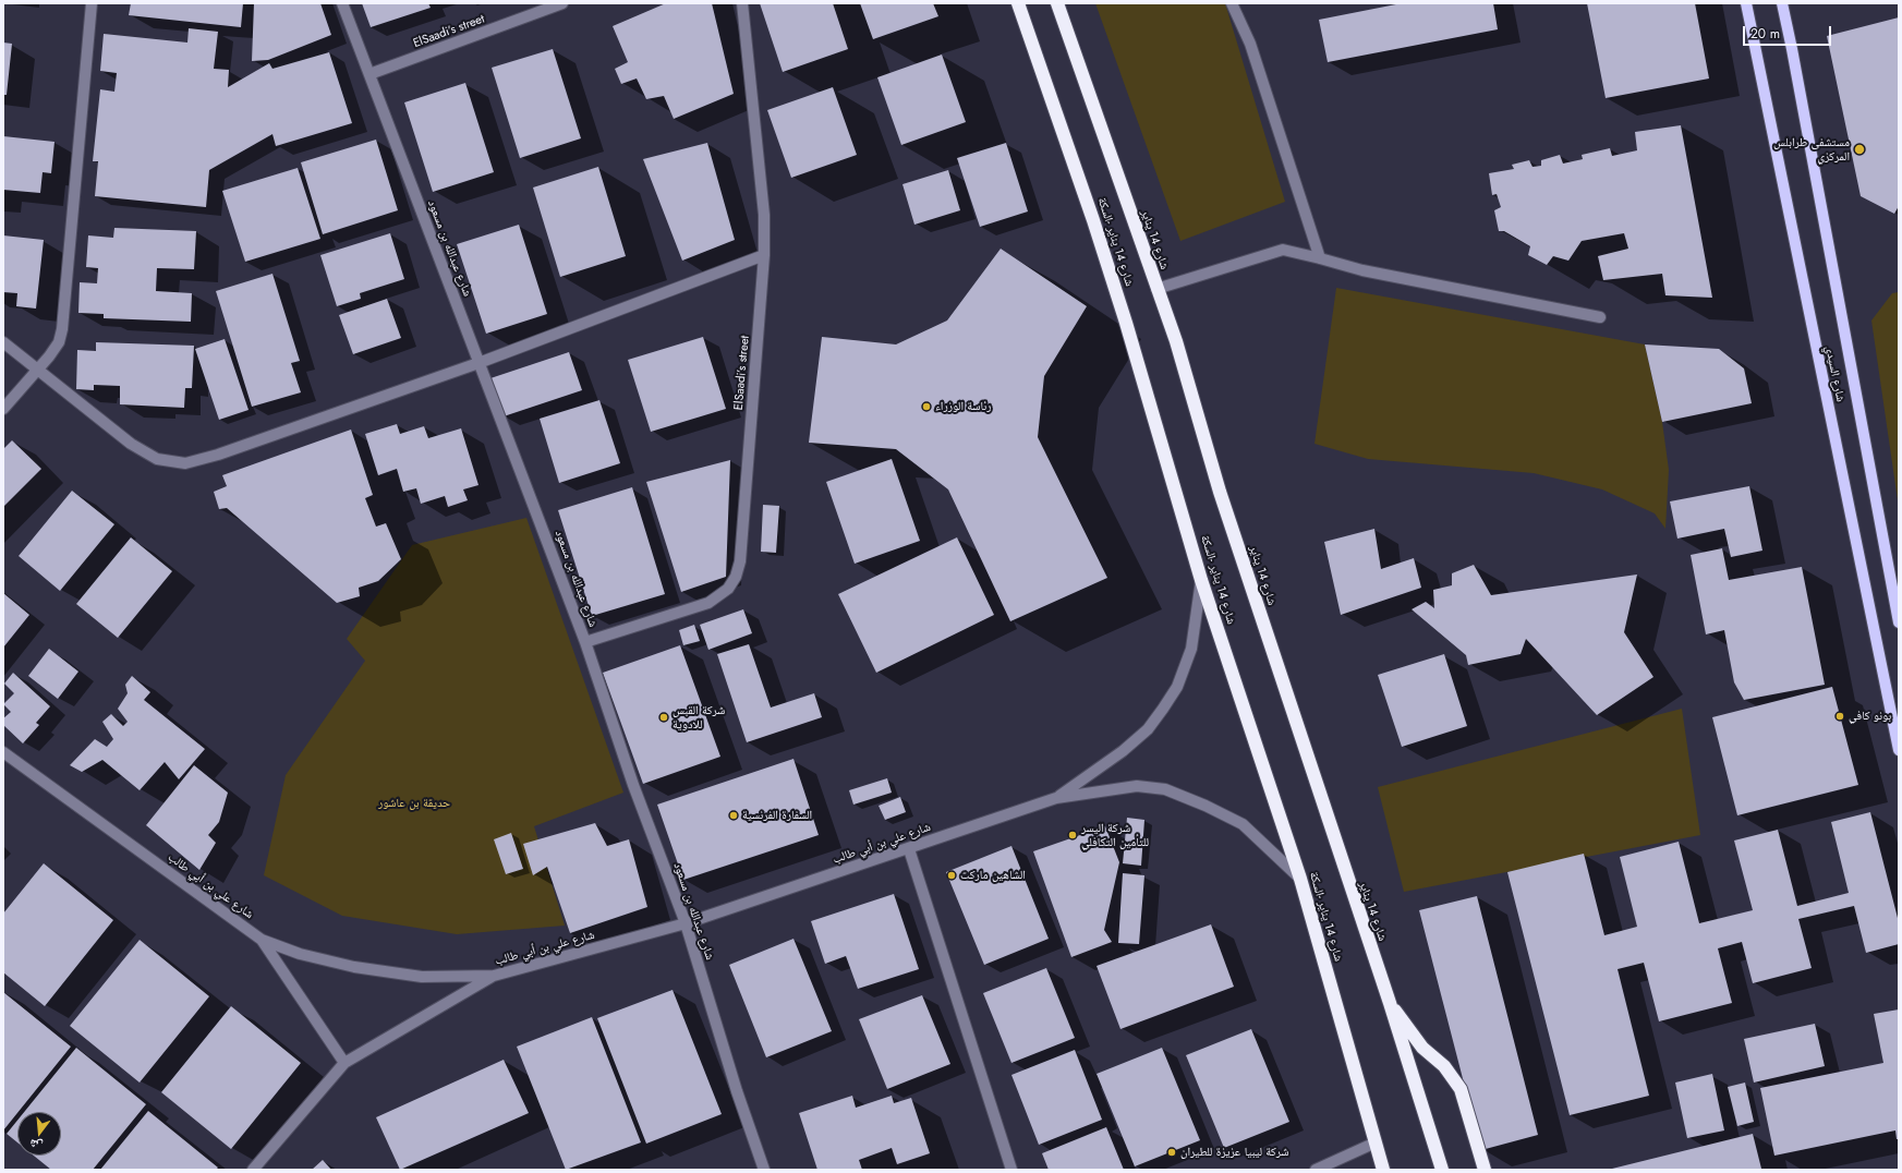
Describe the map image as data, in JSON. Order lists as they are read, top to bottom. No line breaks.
{"streets":{"highway":["شارع 14 يناير","شارع 14 يناير -السكة"],"main road":["شارع السيدي"],"street":["ElSaadi’s street","شارع عبدالله بن مسعود","شارع علي بن أبي طالب"]},"crossings":[["ElSaadi’s street","شارع عبدالله بن مسعود"],["شارع 14 يناير -السكة","شارع علي بن أبي طالب"],["شارع عبدالله بن مسعود","شارع علي بن أبي طالب"]],"parks":["حديقة بن عاشور"],"places":["مستشفى طرابلس المركزي","رئاسة الوزراء","بونو كافي","شركة القبس للادوية","السفارة الفرنسية","شركة اليسر للتأمين التكافلي","الشاهين ماركت","شركة ليبيا عزيزة للطيران"],"scale_bar":"20 m","north":"bottom"}
